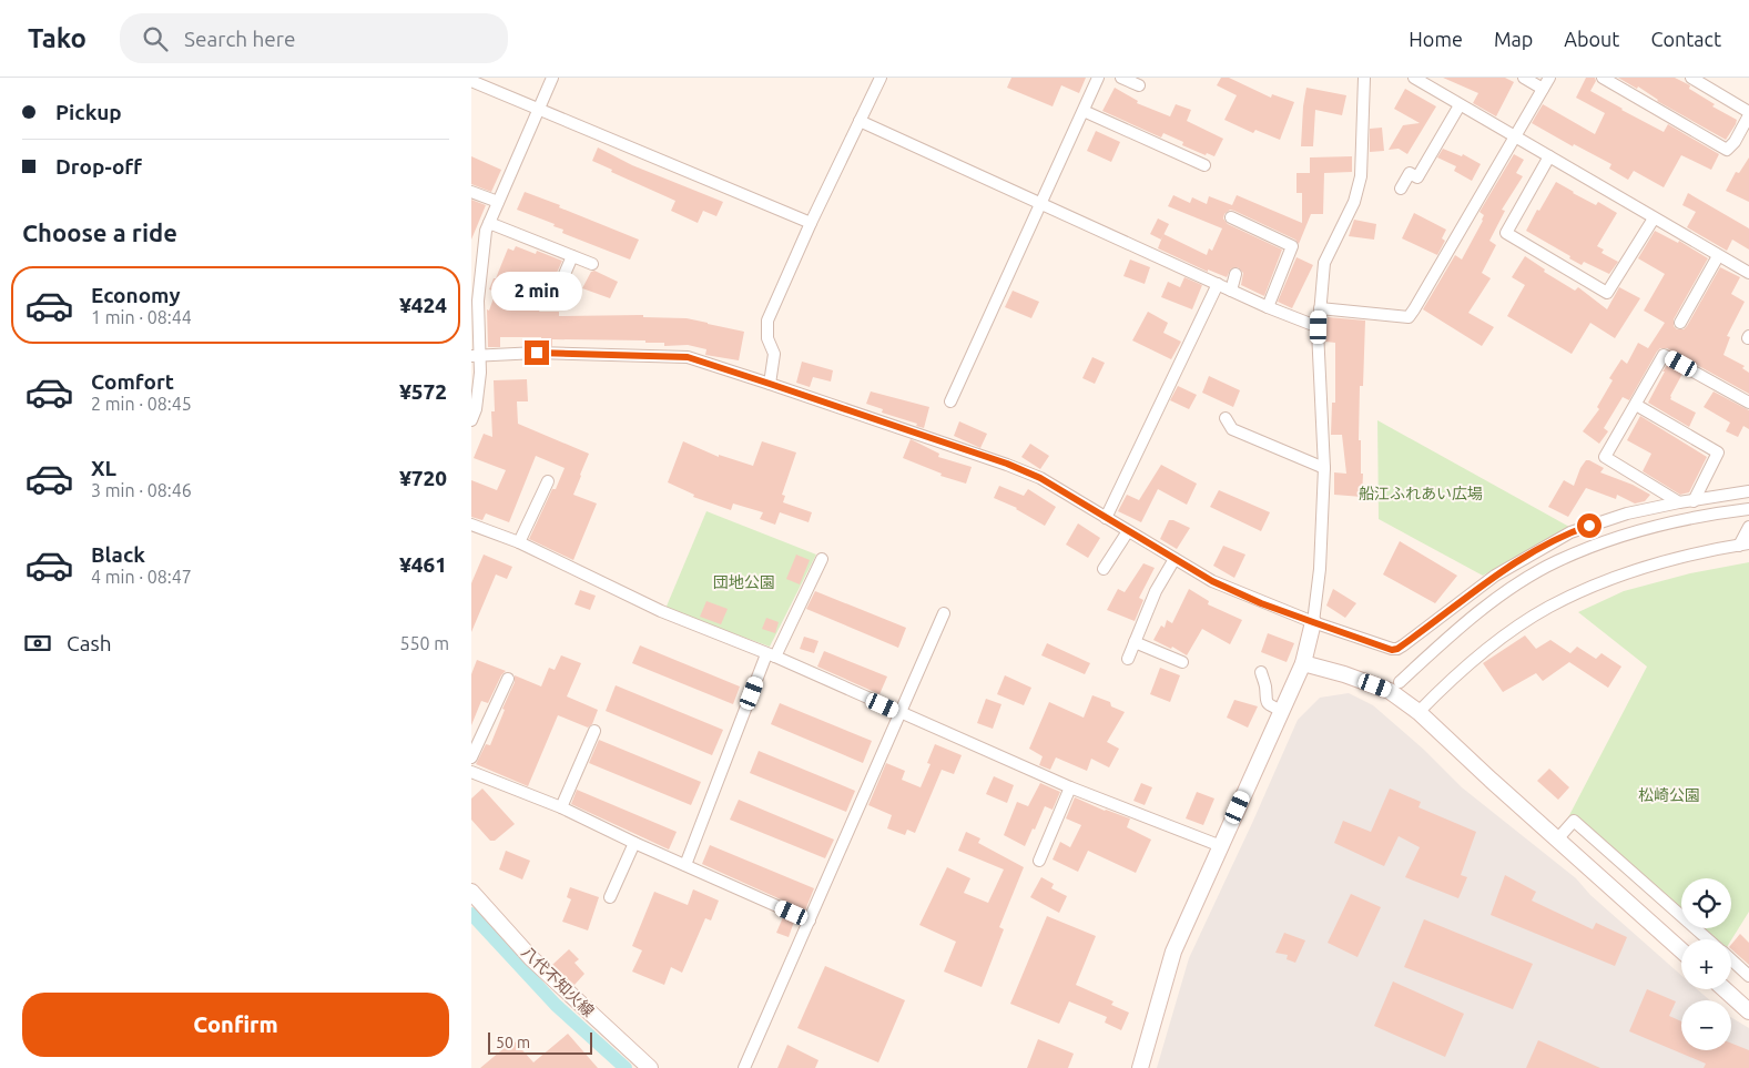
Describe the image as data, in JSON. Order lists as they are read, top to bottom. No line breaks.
{"streets":{"street":["八代不知火線"]},"parks":["船江ふれあい広場","団地公園","松崎公園"],"scale_bar":"50 m","page":{"header":"Tako","search":"Search here","nav":["Home","Map","About","Contact"],"banner":["Pickup","Drop-off"],"heading":"Choose a ride","list":[{"name":"Economy","note":"1 min · 08:44","value":"¥424"},{"name":"Comfort","note":"2 min · 08:45","value":"¥572"},{"name":"XL","note":"3 min · 08:46","value":"¥720"},{"name":"Black","note":"4 min · 08:47","value":"¥461"}],"bubble":"2 min","pay":["Cash","550 m"],"map_buttons":["+","−"],"buttons":"Confirm","scale":"50 m"}}
